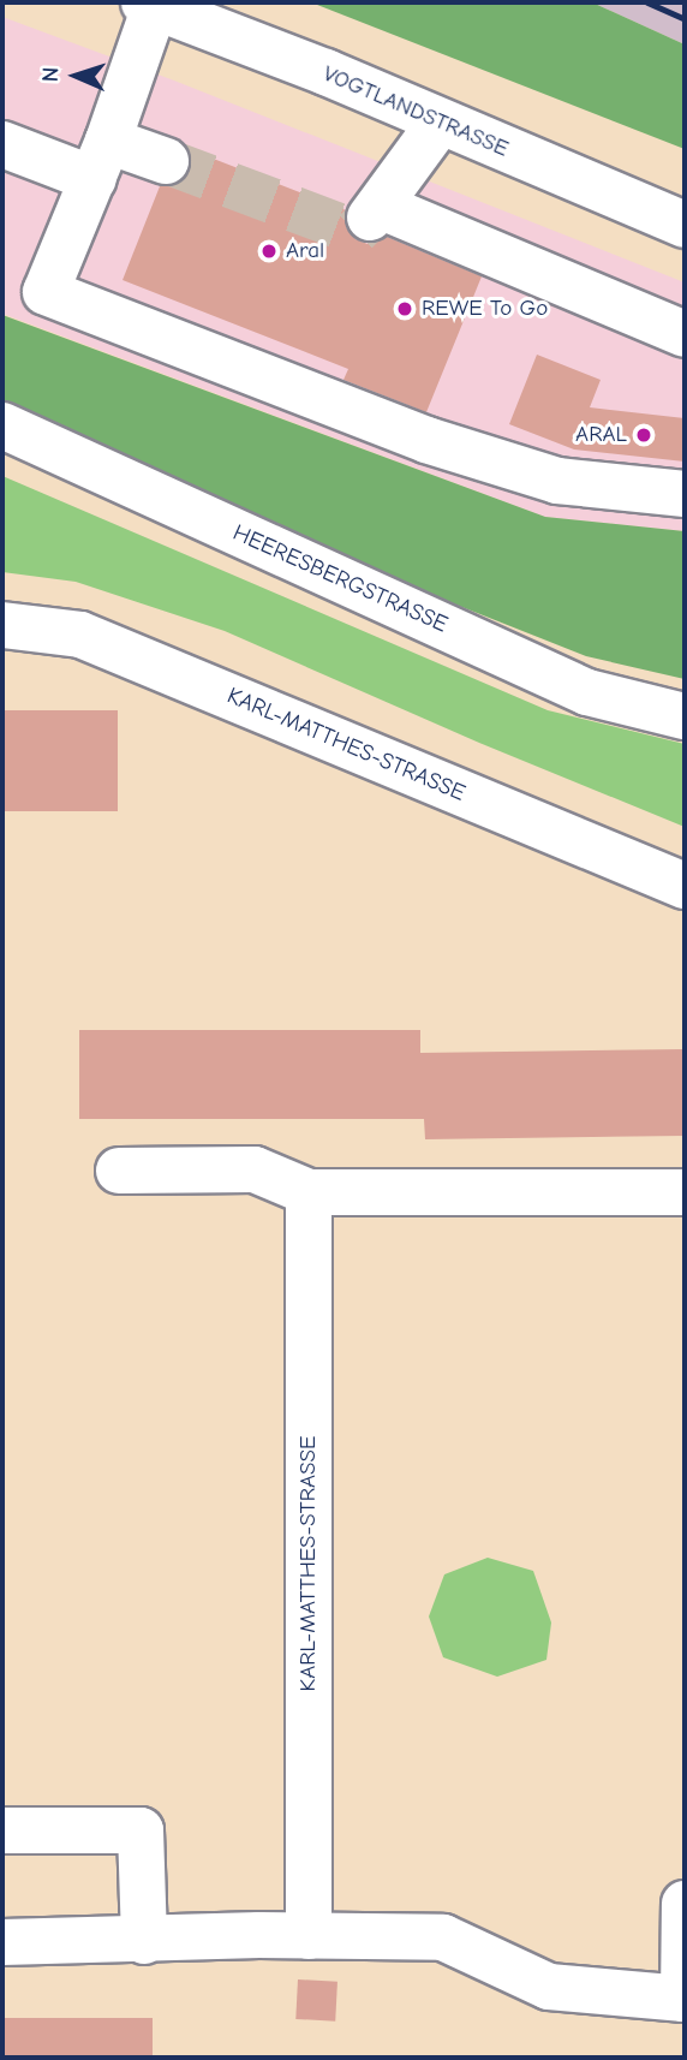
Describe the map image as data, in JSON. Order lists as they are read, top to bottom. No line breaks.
{"streets":{"street":["VOGTLANDSTRASSE","HEERESBERGSTRASSE","KARL-MATTHES-STRASSE"]},"places":["Aral","REWE To Go","ARAL"],"north":"left"}
